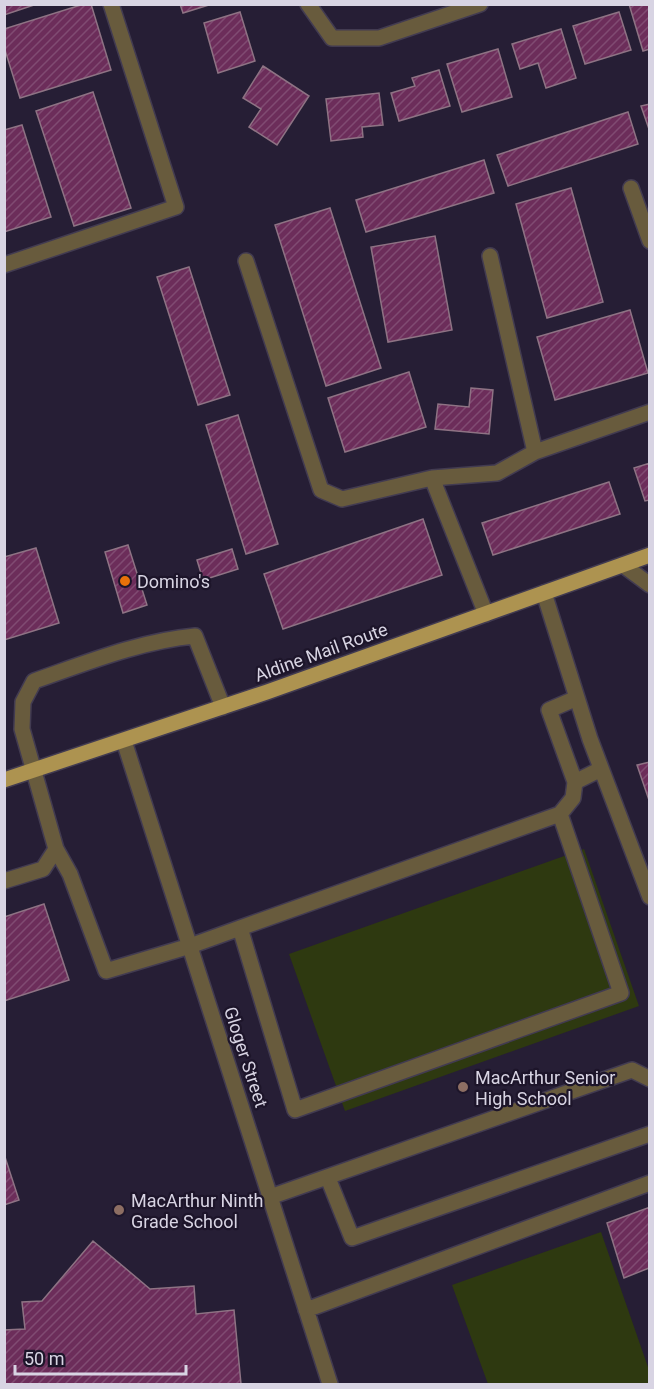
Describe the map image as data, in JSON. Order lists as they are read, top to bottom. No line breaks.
{"streets":{"main road":["Aldine Mail Route"],"street":["Gloger Street"]},"crossings":[["Aldine Mail Route","Gloger Street"]],"places":["Domino's","MacArthur Senior High School","MacArthur Ninth Grade School"],"scale_bar":"50 m"}
